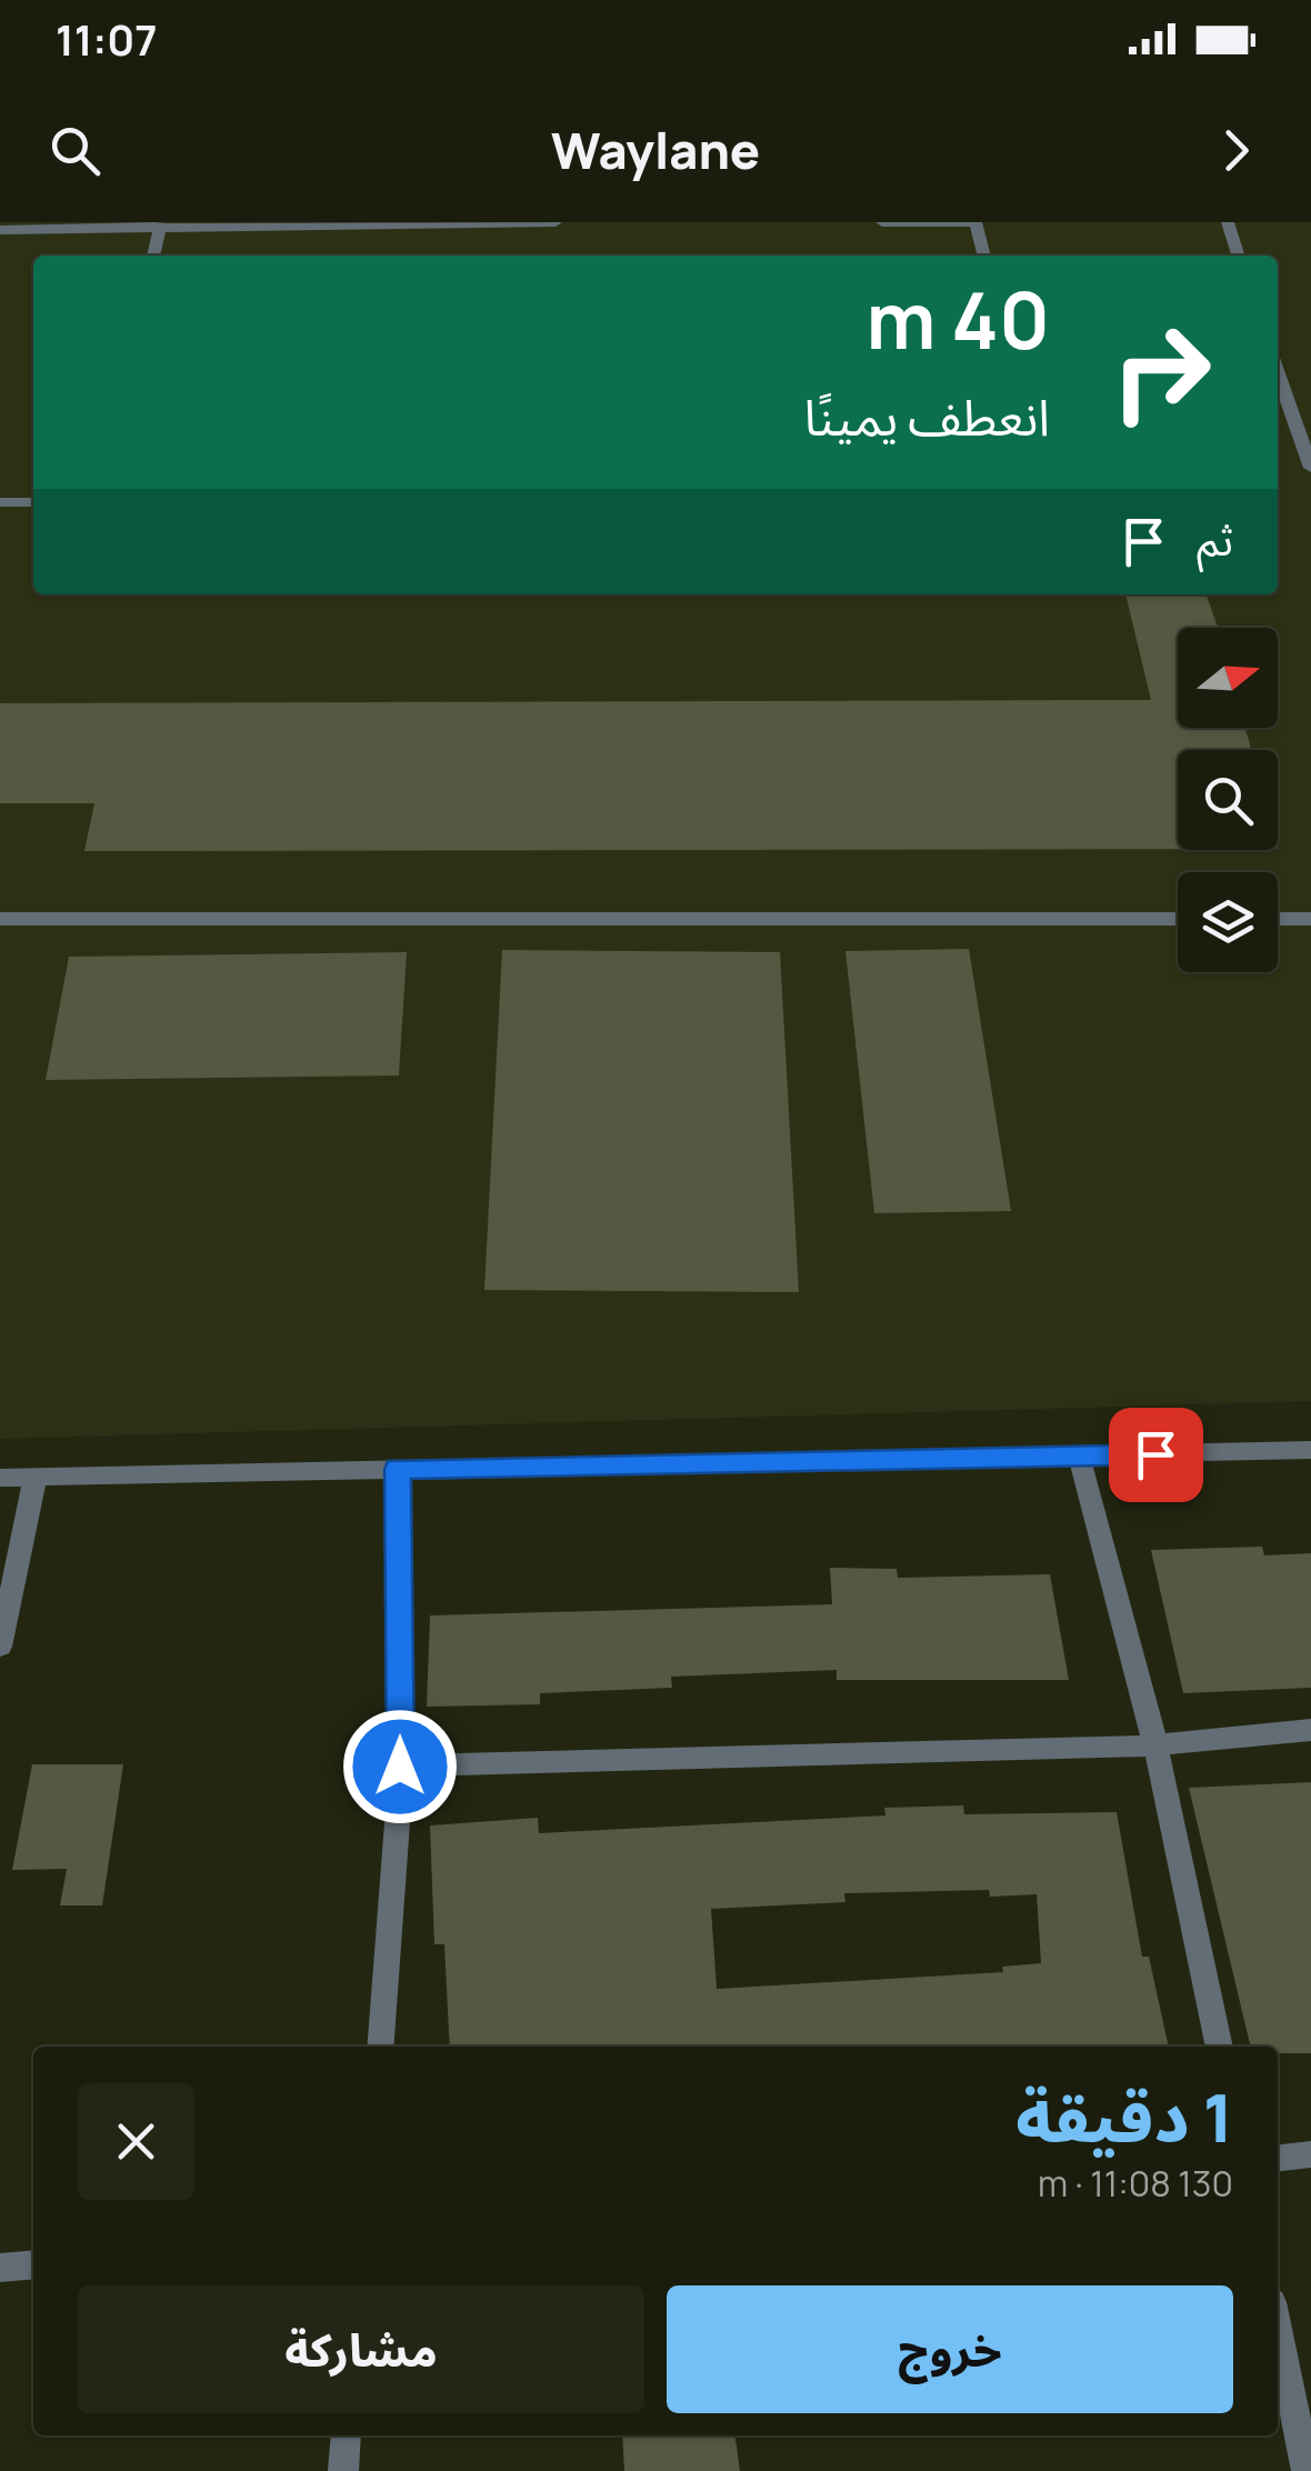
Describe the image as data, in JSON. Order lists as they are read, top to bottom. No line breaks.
{"north":"right","page":{"status":"11:07","header":"Waylane","turn":["40 m","انعطف يمينًا"],"then":"ثم","heading":["1 دقيقة","130 m · 11:08"],"buttons":["خروج","مشاركة"]}}
